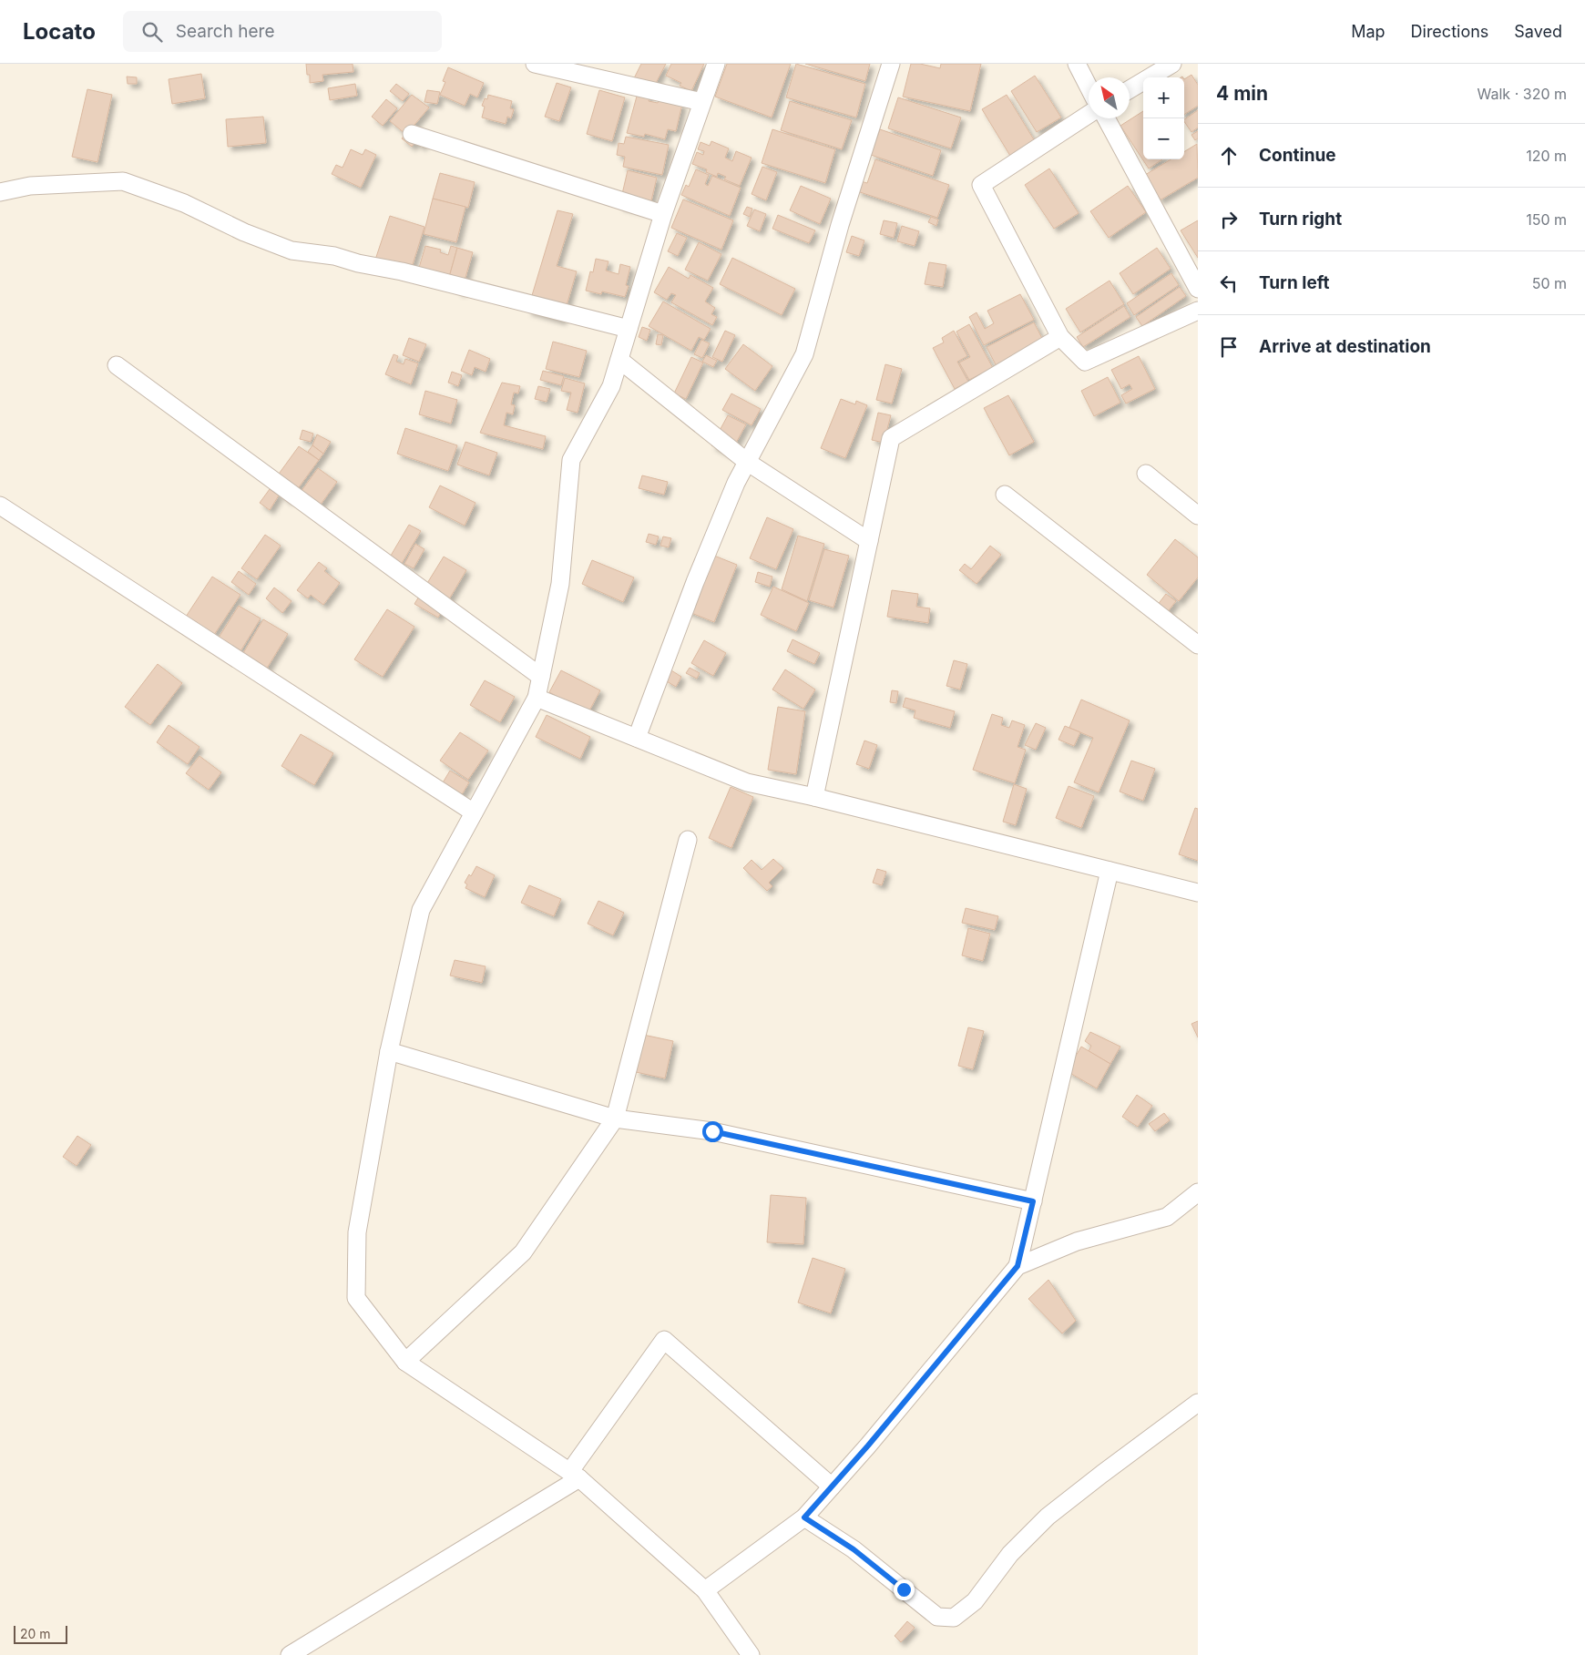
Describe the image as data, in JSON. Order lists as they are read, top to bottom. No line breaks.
{"scale_bar":"20 m","north":"top left","page":{"header":"Locato","search":"Search here","nav":["Map","Directions","Saved"],"heading":["4 min","Walk · 320 m"],"map_buttons":["+","−"],"list":[["Continue","120 m"],["Turn right","150 m"],["Turn left","50 m"],"Arrive at destination"],"scale":"20 m"}}
